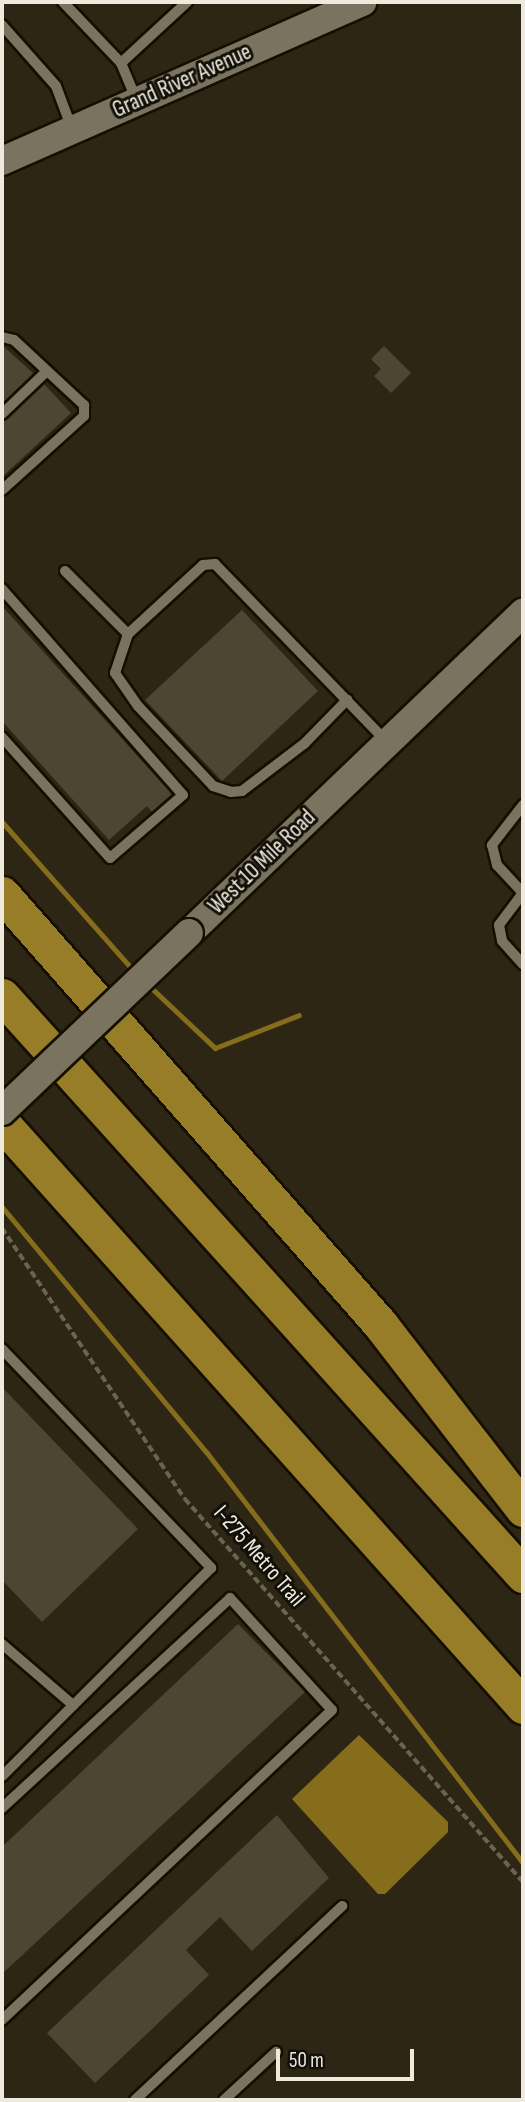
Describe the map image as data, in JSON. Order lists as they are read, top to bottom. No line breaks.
{"streets":{"main road":["Grand River Avenue","West 10 Mile Road"],"path":["I-275 Metro Trail"]},"scale_bar":"50 m"}
